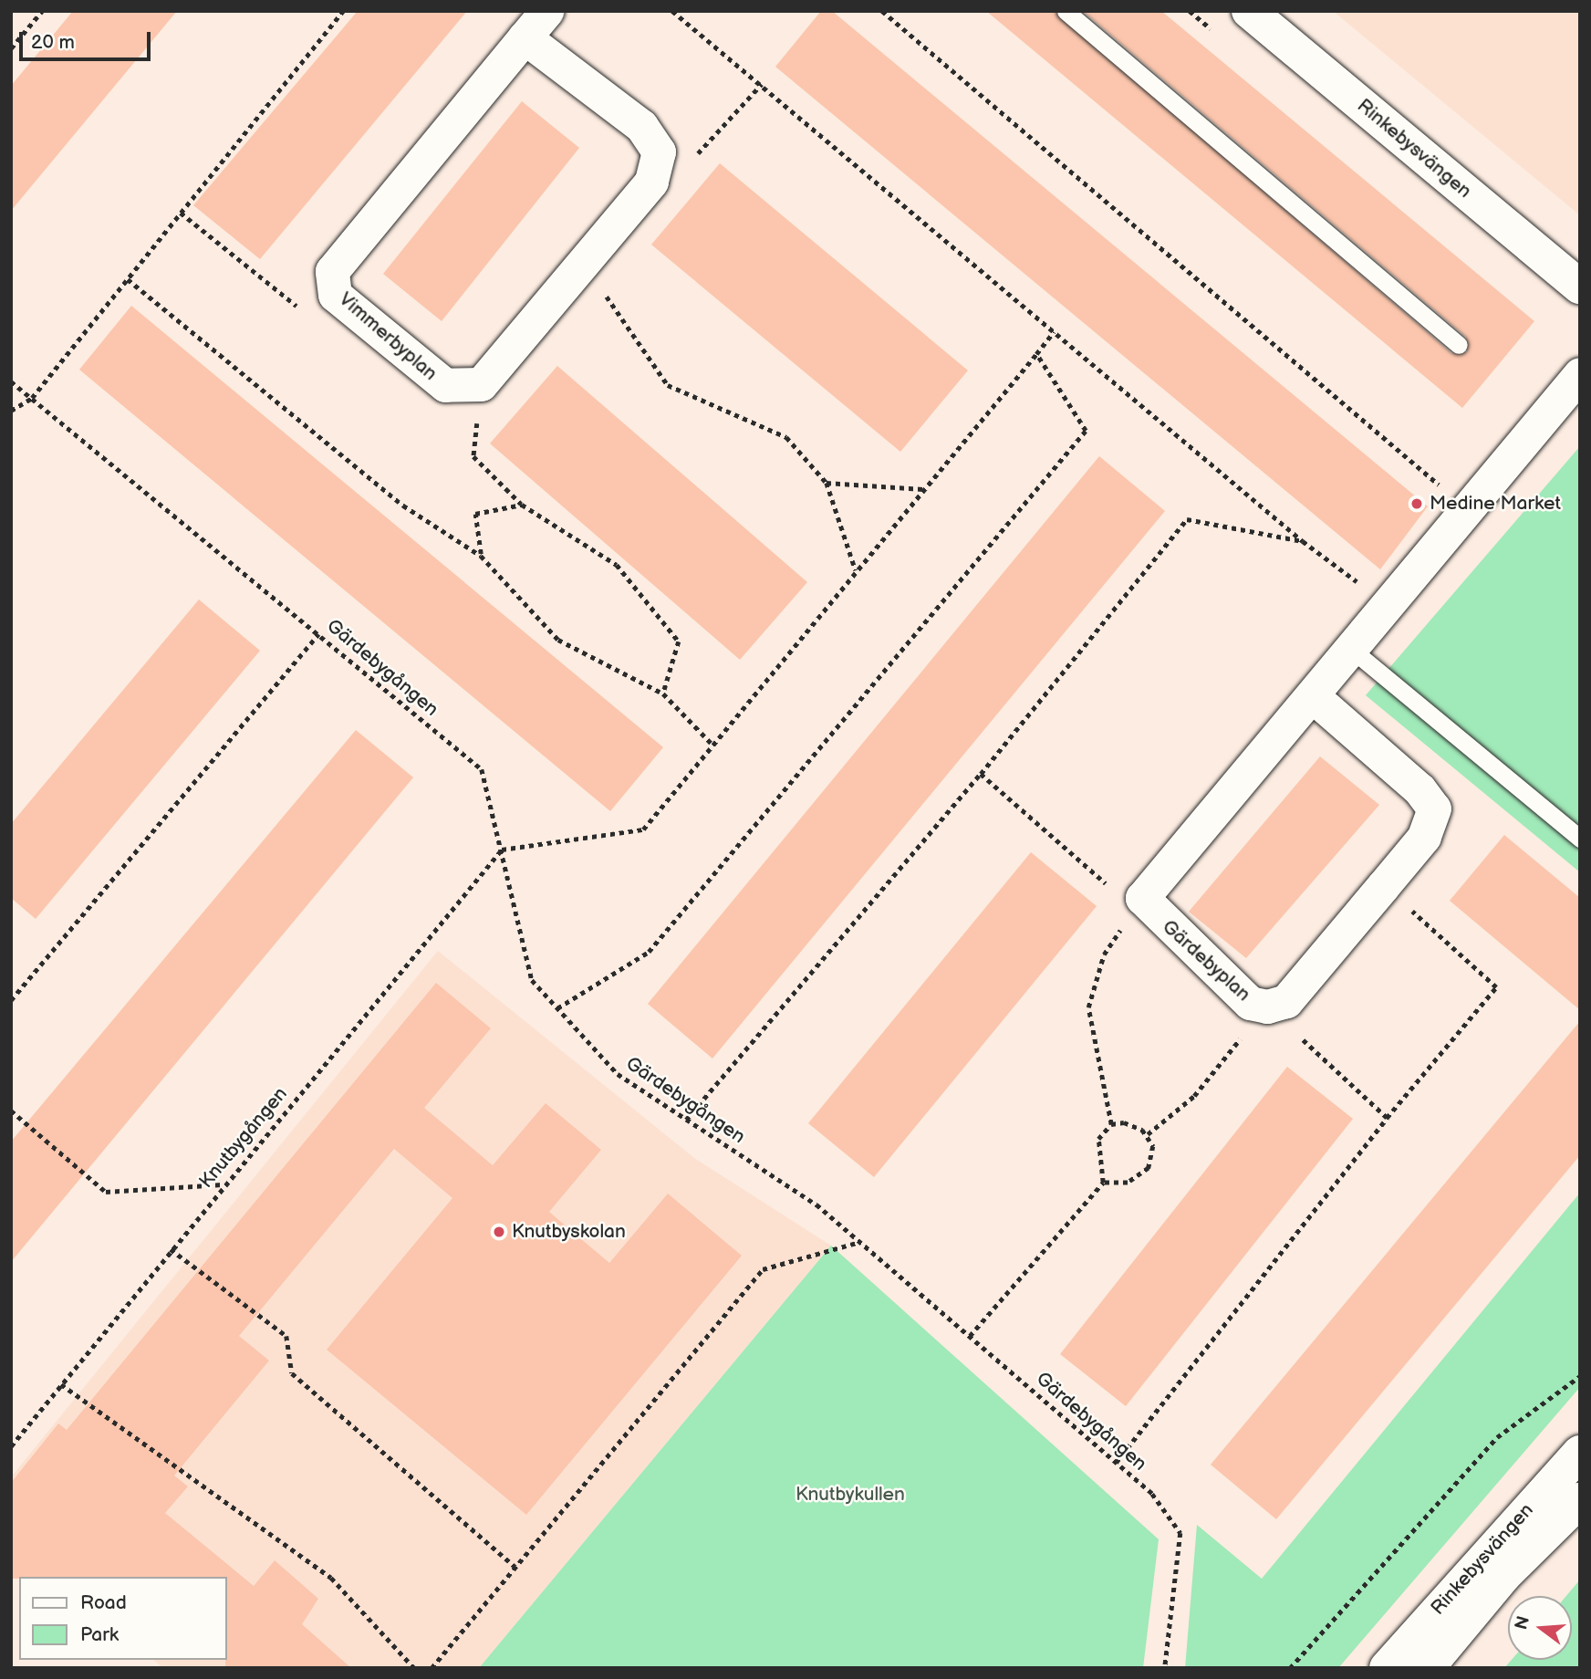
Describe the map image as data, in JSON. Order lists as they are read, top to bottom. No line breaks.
{"streets":{"street":["Rinkebysvängen","Vimmerbyplan","Gärdebyplan"],"path":["Gärdebygången","Knutbygången"]},"crossings":[["Gärdebygången","Knutbygången"]],"parks":["Knutbykullen"],"places":["Medine Market","Knutbyskolan"],"legend":["Road","Park"],"scale_bar":"20 m","north":"left"}
